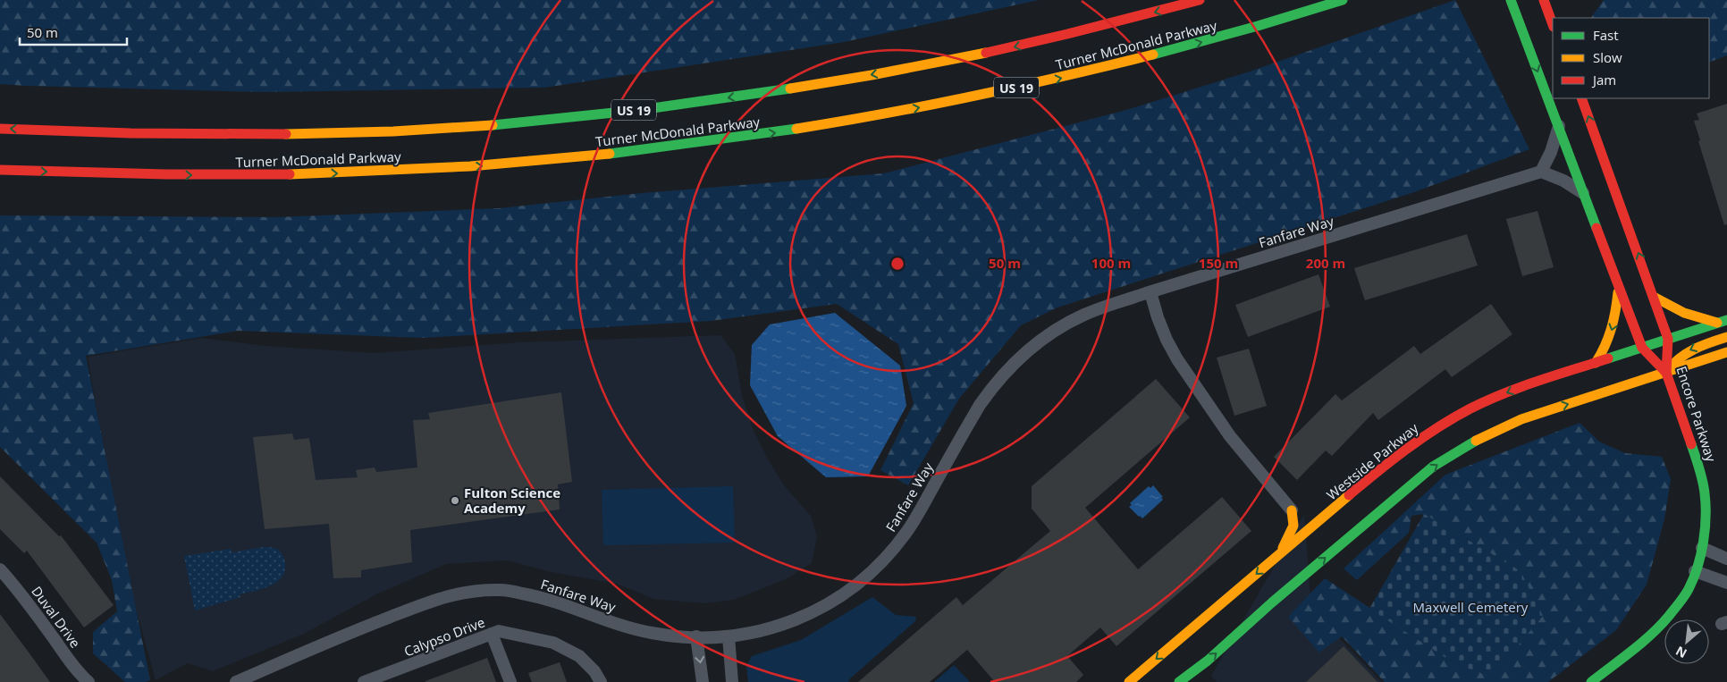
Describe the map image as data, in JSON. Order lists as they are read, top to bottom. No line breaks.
{"streets":{"main road":["Turner McDonald Parkway","US 19","Encore Parkway","Westside Parkway"],"street":["Fanfare Way","Duval Drive","Calypso Drive"]},"crossings":[["Encore Parkway","Westside Parkway"]],"parks":["Maxwell Cemetery"],"places":["Fulton Science Academy"],"legend":["Fast","Slow","Jam"],"scale_bar":"50 m","north":"bottom left","rings":["50 m","100 m","150 m","200 m"]}
